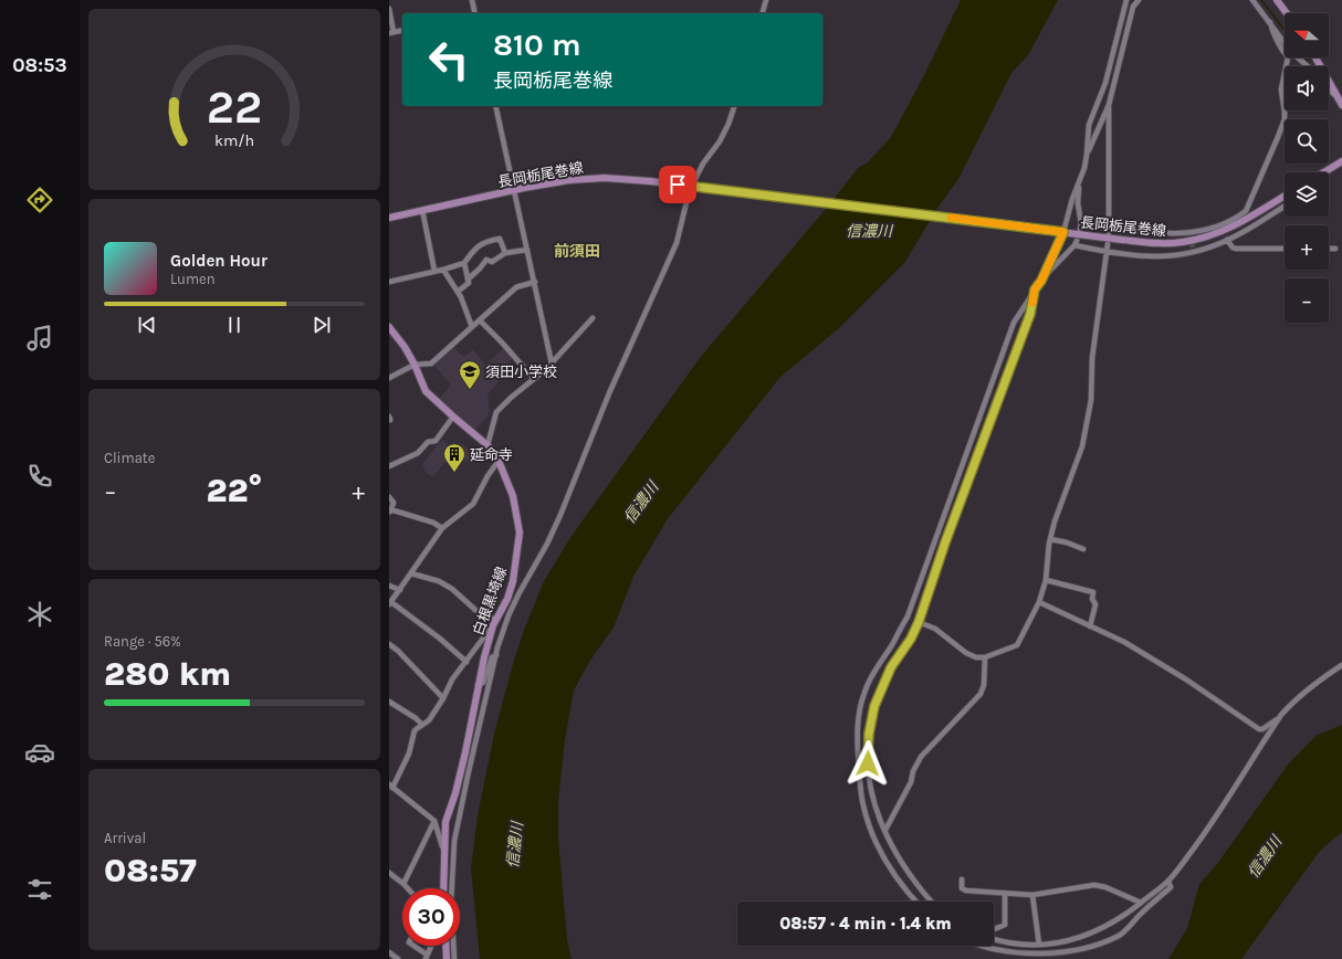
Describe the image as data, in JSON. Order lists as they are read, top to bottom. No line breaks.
{"streets":{"main road":["長岡栃尾巻線","白根黒埼線"]},"districts":["前須田"],"water":["信濃川"],"places":{"school or university":["須田小学校"],"building":["延命寺"]},"north":"left","page":{"tabs":"08:53","map_buttons":["+","−"],"turn":["810 m","長岡栃尾巻線"],"song":["Golden Hour","Lumen"],"tile":["Climate",["Range · 56%","280 km"],["Arrival","08:57"]],"heat":["−","22°","+"],"limit":"30","trip":"08:57 · 4 min · 1.4 km","gauge":["22","km/h"]}}
